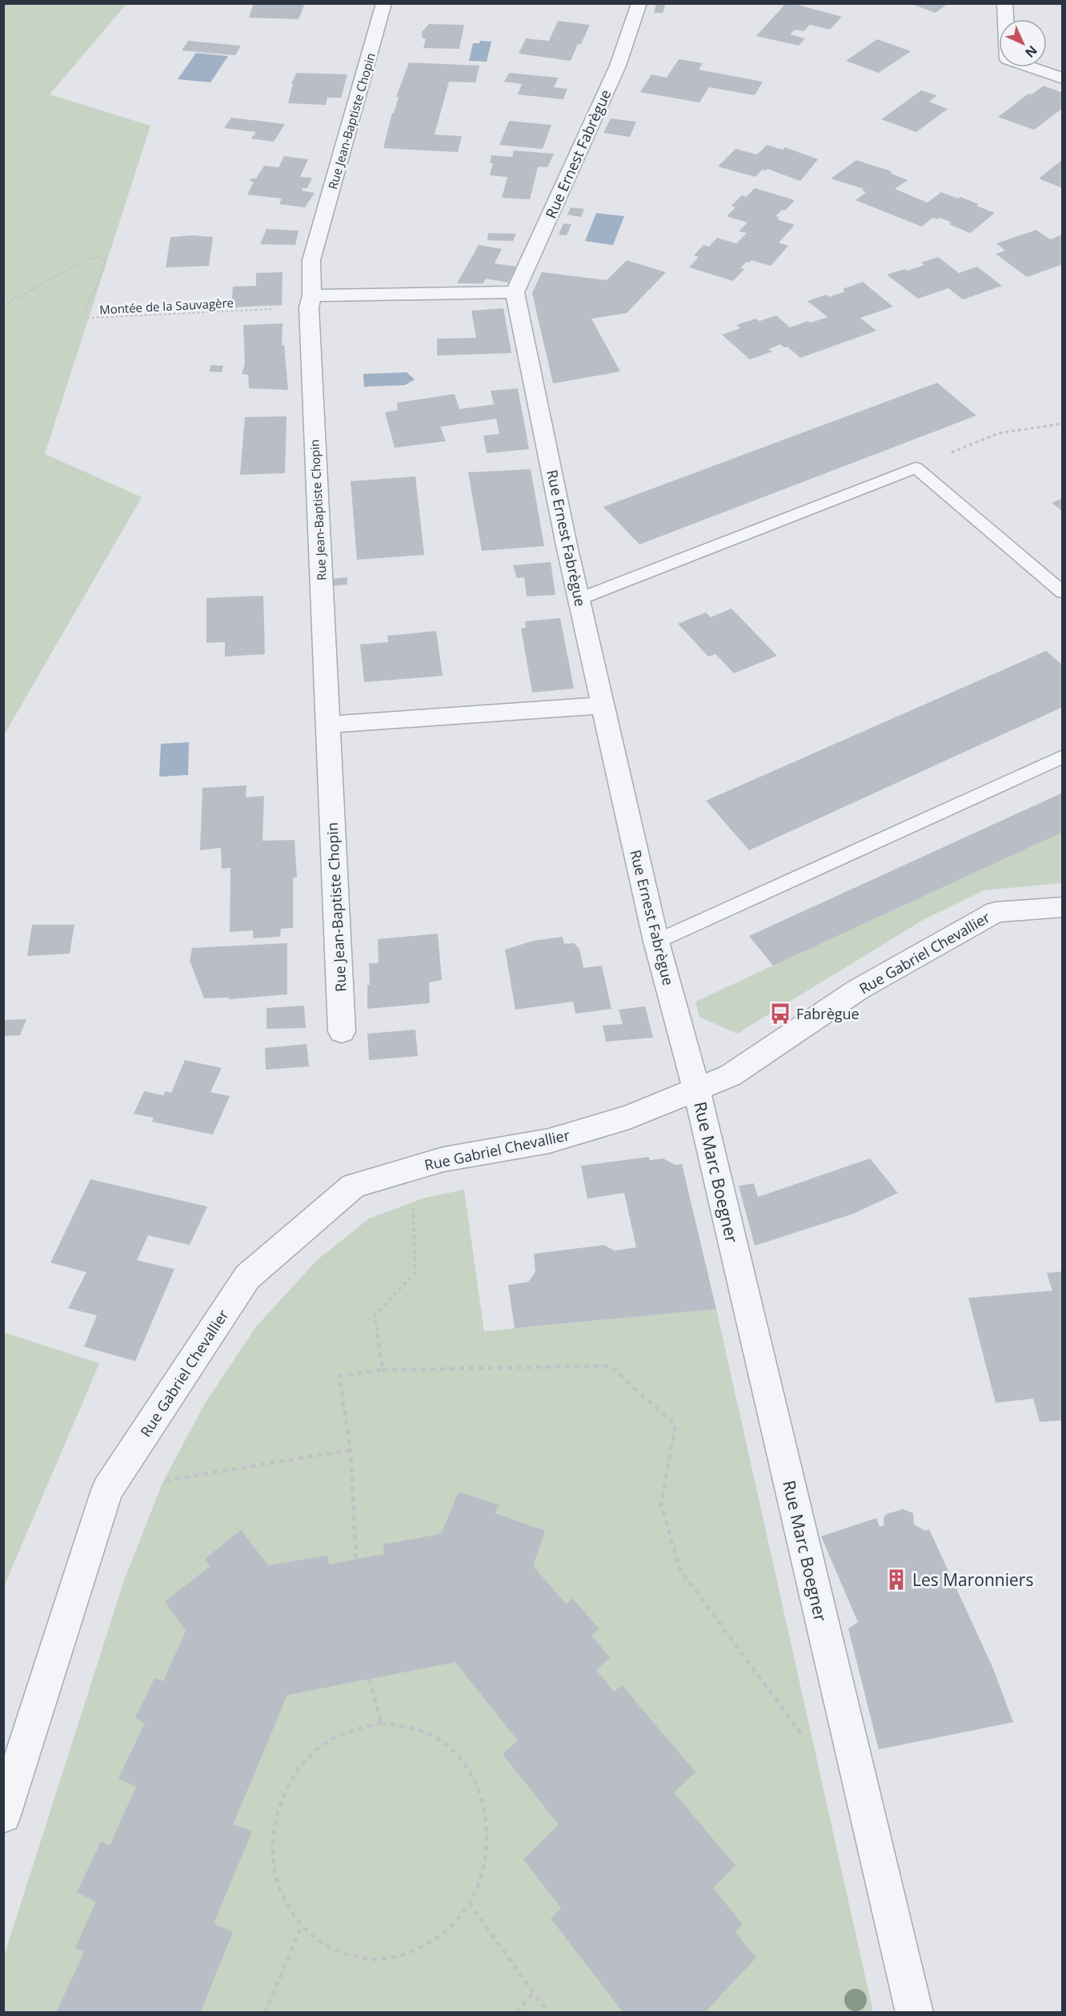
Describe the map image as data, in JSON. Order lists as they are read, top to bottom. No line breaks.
{"streets":{"street":["Rue Jean-Baptiste Chopin","Rue Ernest Fabrègue","Rue Gabriel Chevallier","Rue Marc Boegner"],"path":["Montée de la Sauvagère"]},"crossings":[["Rue Jean-Baptiste Chopin","Montée de la Sauvagère"],["Rue Ernest Fabrègue","Rue Gabriel Chevallier"],["Rue Ernest Fabrègue","Rue Marc Boegner"],["Rue Gabriel Chevallier","Rue Marc Boegner"]],"places":{"bus stop":["Fabrègue"],"building":["Les Maronniers"]},"north":"bottom right"}
